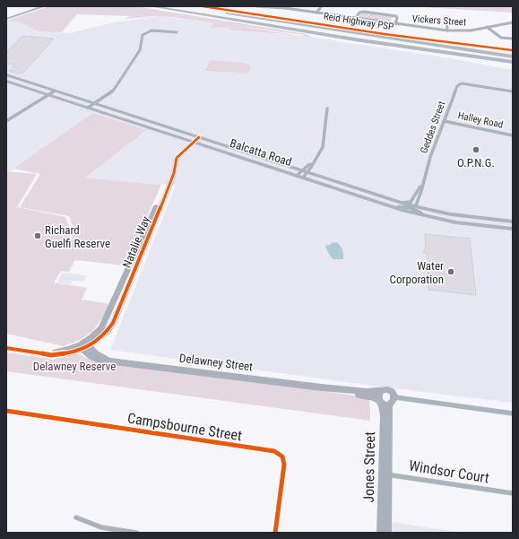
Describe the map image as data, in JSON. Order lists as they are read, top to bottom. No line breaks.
{"streets":{"main road":["Balcatta Road"],"street":["Vickers Street","Halley Road","Geddes Street","Natalie Way","Delawney Street","Campsbourne Street","Jones Street","Windsor Court"],"cycle path":["Reid Highway PSP"]},"crossings":[["Halley Road","Geddes Street"],["Geddes Street","Balcatta Road"],["Balcatta Road","Natalie Way"],["Natalie Way","Delawney Street"],["Delawney Street","Jones Street"],["Jones Street","Windsor Court"]],"parks":["Delawney Reserve"],"places":["O.P.N.G.","Richard Guelfi Reserve","Water Corporation"]}
